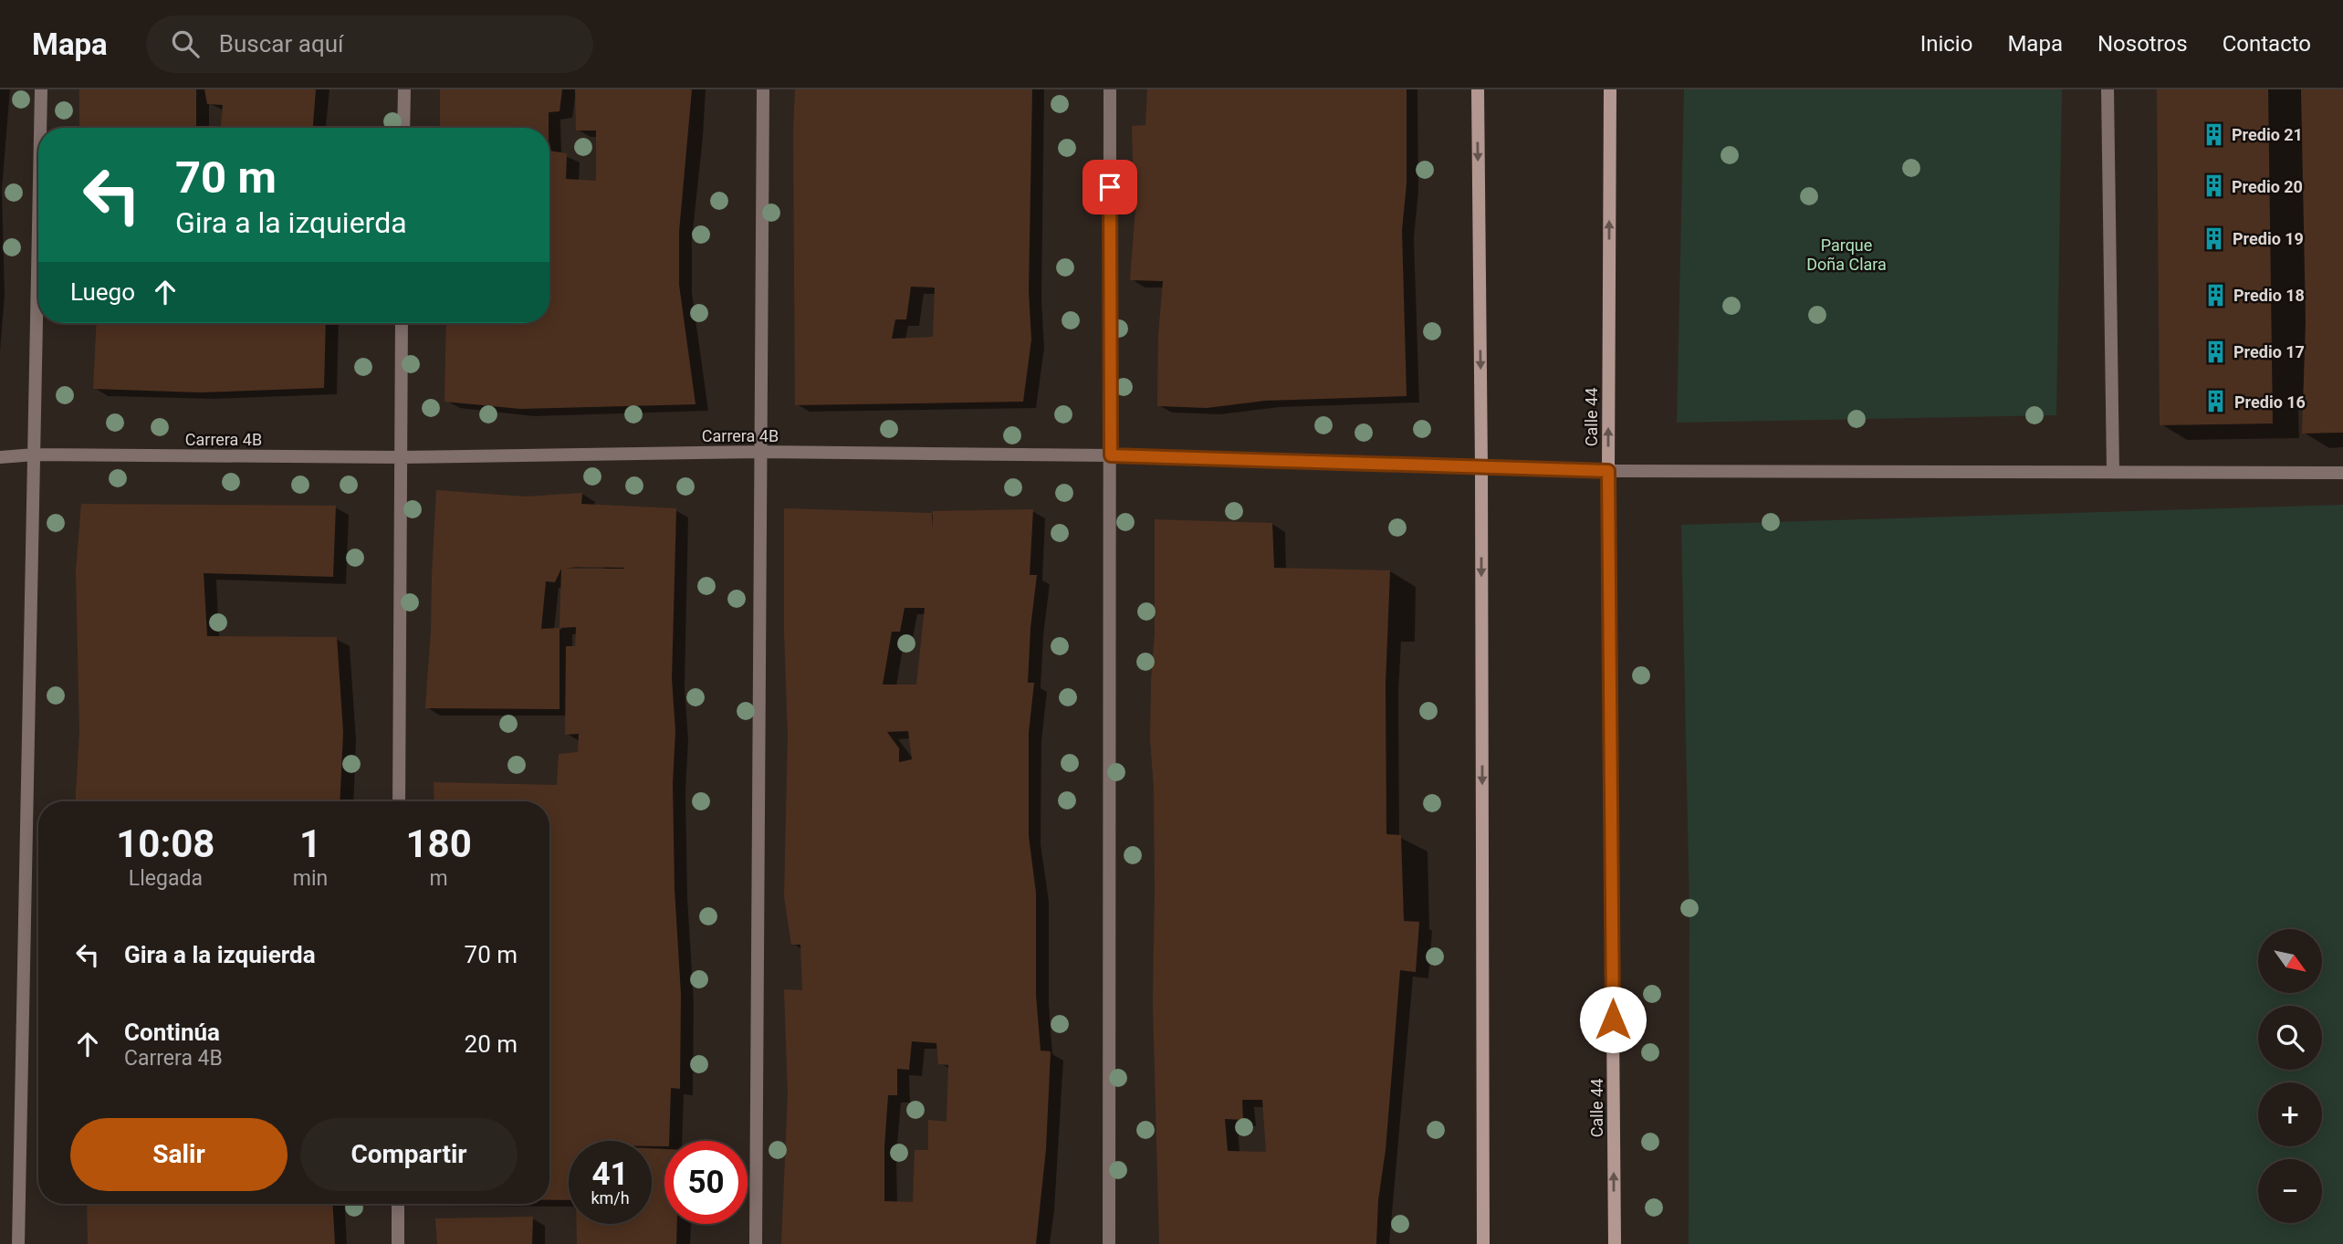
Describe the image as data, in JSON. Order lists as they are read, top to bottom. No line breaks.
{"streets":{"main road":["Calle 44"],"street":["Carrera 4B"]},"crossings":[["Calle 44","Carrera 4B"]],"one_way":["Calle 44"],"parks":["Parque Doña Clara"],"places":{"building":["Predio 21","Predio 20","Predio 19","Predio 18","Predio 17","Predio 16"]},"north":"bottom right","page":{"header":"Mapa","search":"Buscar aquí","nav":["Inicio","Mapa","Nosotros","Contacto"],"turn":["70 m","Gira a la izquierda"],"then":"Luego","eta":["10:08","Llegada","1","min","180","m"],"list":[{"name":"Gira a la izquierda","value":"70 m"},{"name":"Continúa","note":"Carrera 4B","value":"20 m"}],"map_buttons":["+","−"],"buttons":["Salir","Compartir"],"speed":"41 km/h","limit":"50"}}
